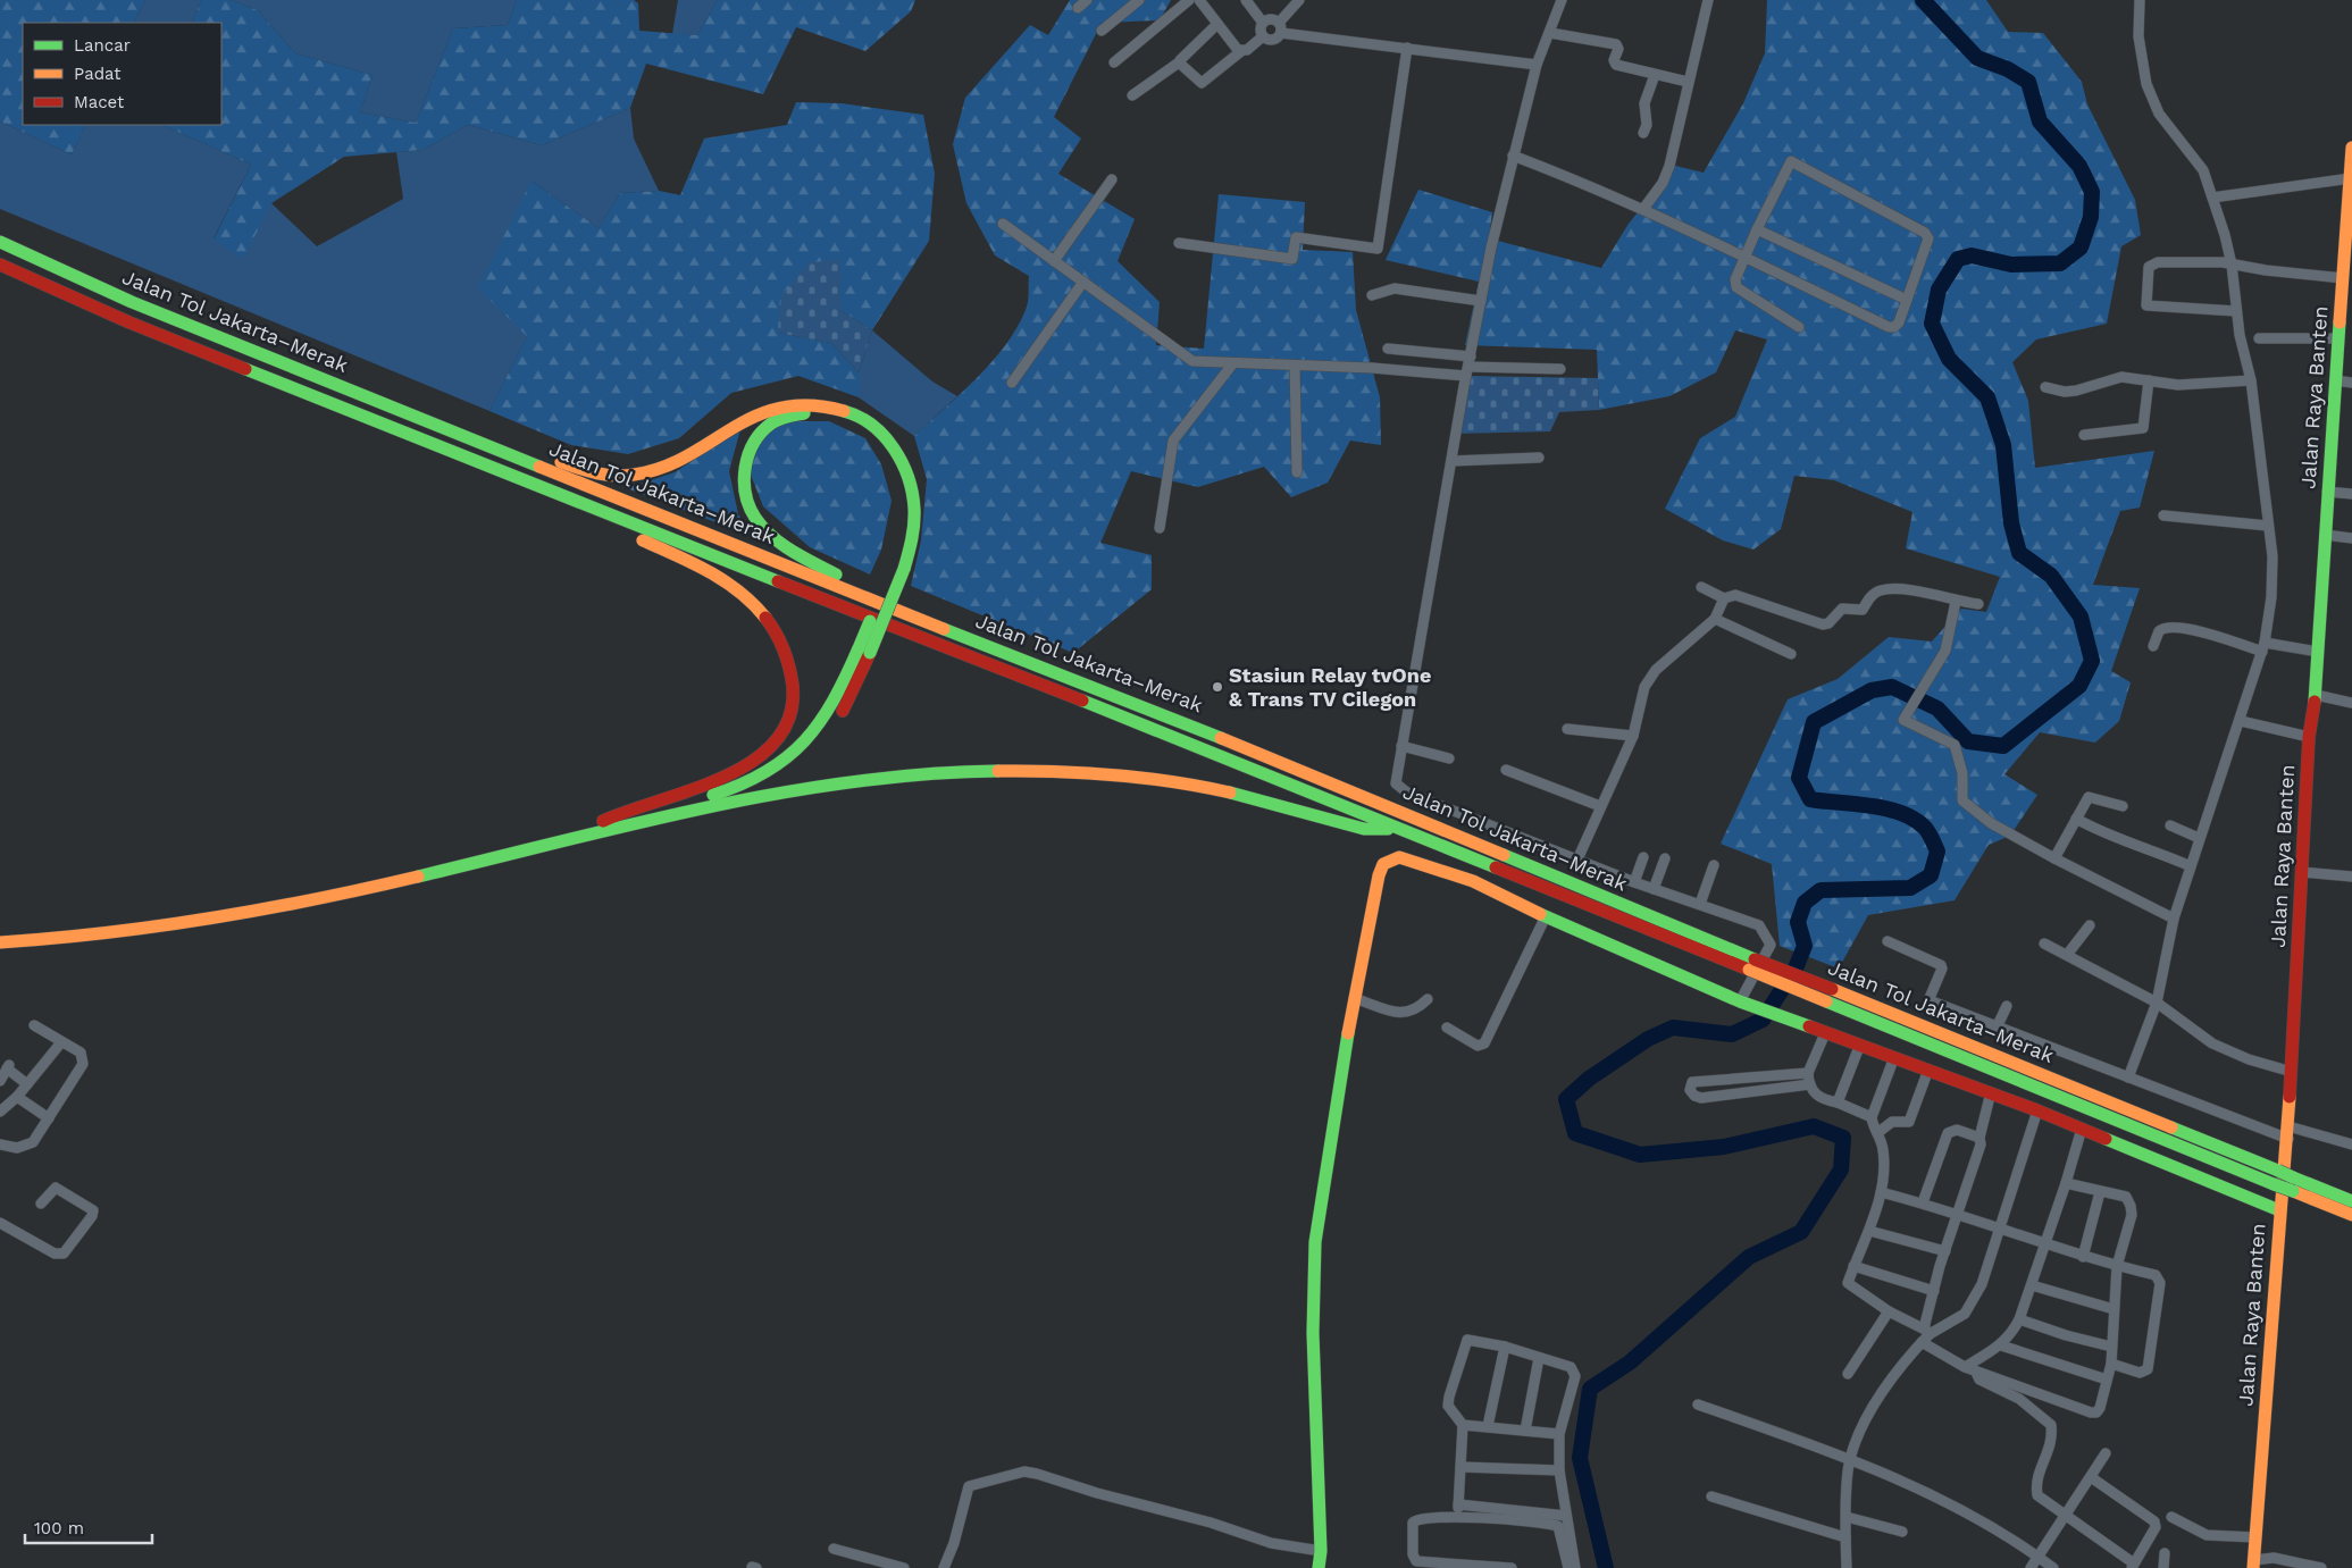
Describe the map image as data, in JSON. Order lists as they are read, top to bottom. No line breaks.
{"streets":{"main road":["Jalan Tol Jakarta–Merak","Jalan Raya Banten"]},"places":["Stasiun Relay tvOne & Trans TV Cilegon"],"legend":["Lancar","Padat","Macet"],"scale_bar":"100 m"}
